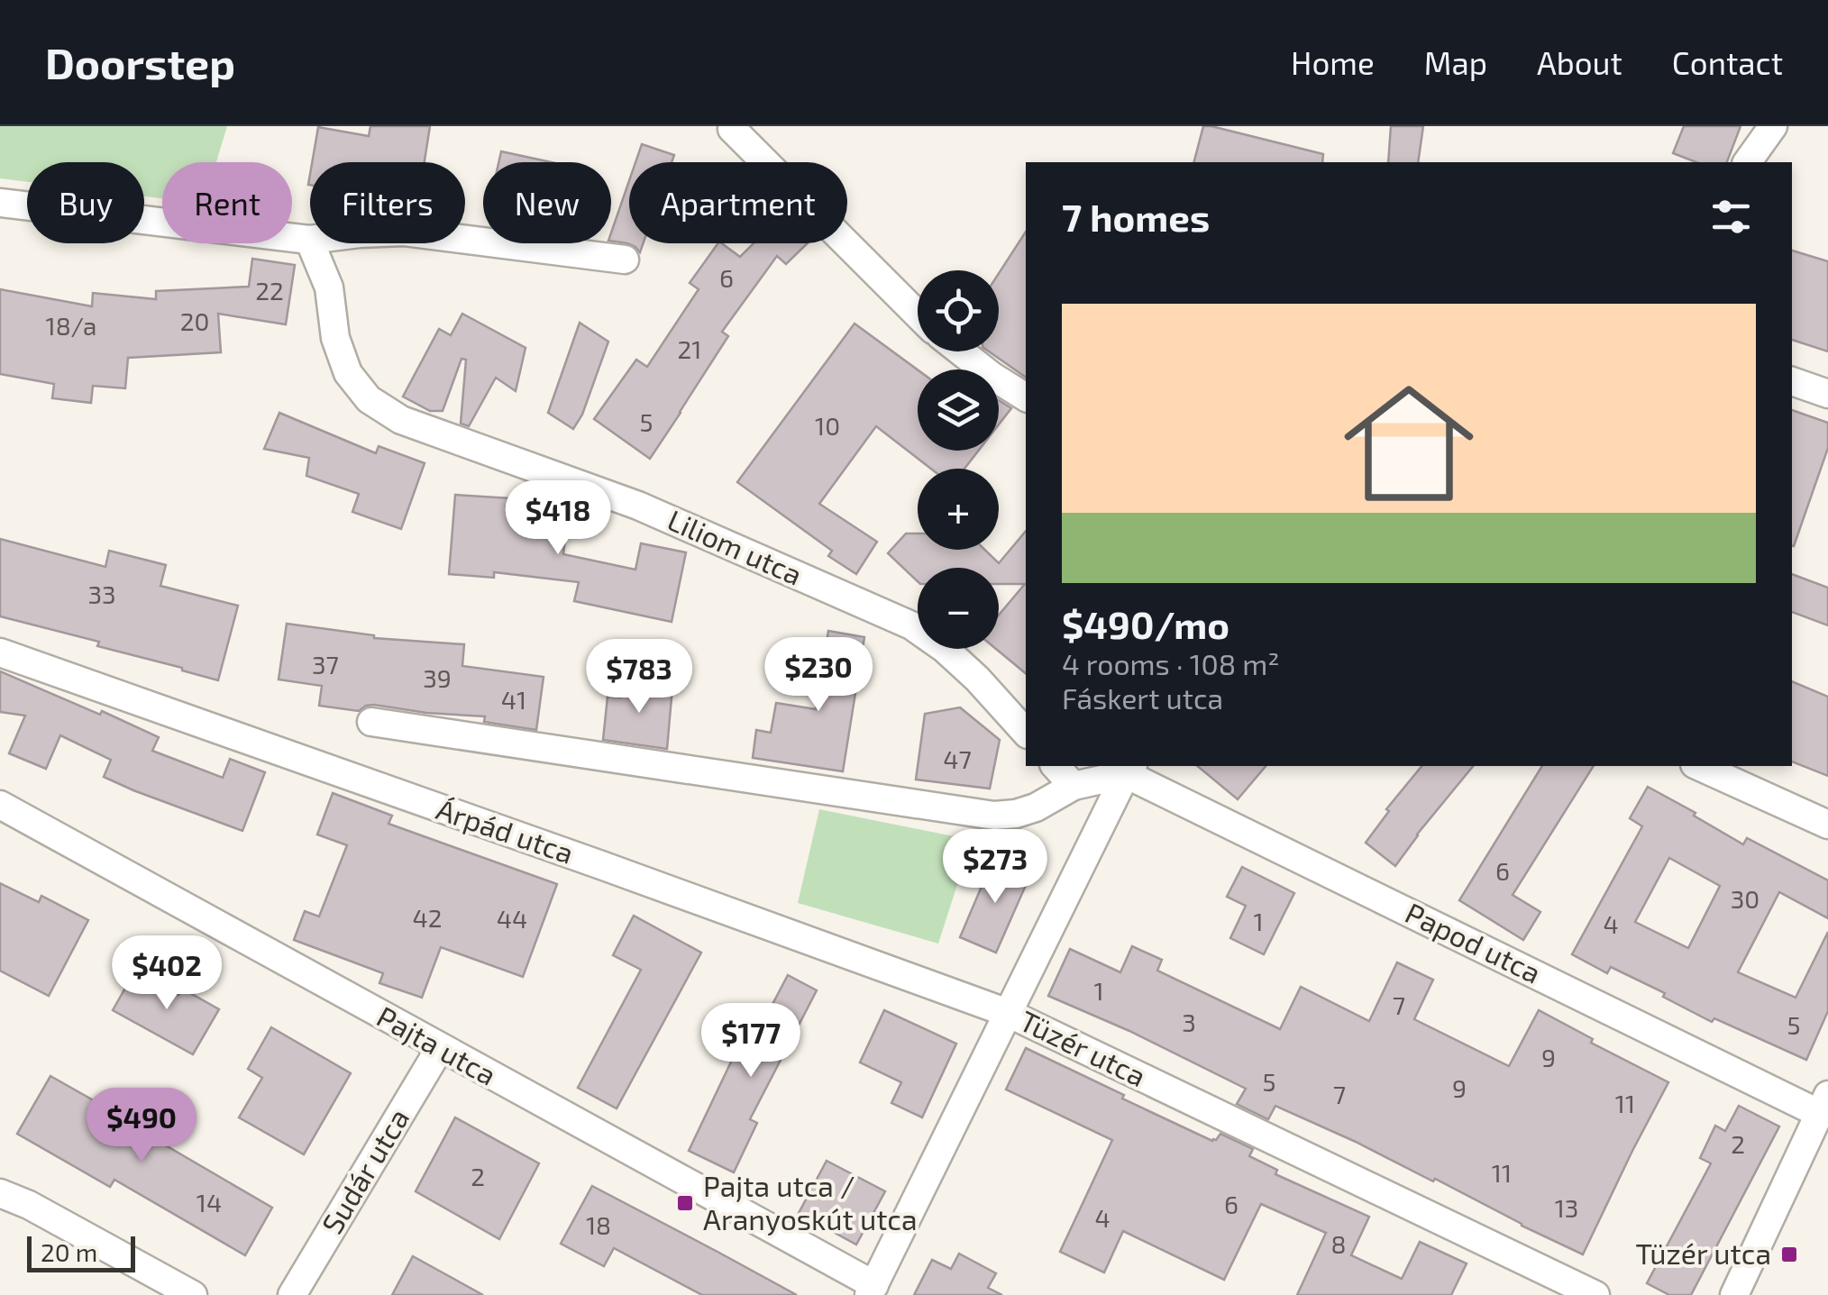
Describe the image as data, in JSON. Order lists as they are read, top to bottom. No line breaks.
{"streets":{"street":["Liliom utca","Árpád utca","Papod utca","Pajta utca","Tüzér utca","Sudár utca"]},"crossings":[["Árpád utca","Tüzér utca"],["Pajta utca","Sudár utca"]],"places":{"transit":["Pajta utca / Aranyoskút utca","Tüzér utca"]},"house_numbers":["6","22","20","18/a","21","5","10","33","37","39","41","47","6","30","42","44","1","4","1","7","3","5","9","5","9","7","11","2","11","2","14","6","13","4","18","8"],"scale_bar":"20 m","page":{"header":"Doorstep","nav":["Home","Map","About","Contact"],"chip":["Buy","Rent","Filters","New","Apartment"],"heading":"7 homes","map_buttons":["+","−"],"list":[{"name":"$490/mo","note":"4 rooms · 108 m² · Fáskert utca"}],"price":["$418","$230","$783","$273","$402","$177","$490"],"scale":"20 m"}}
